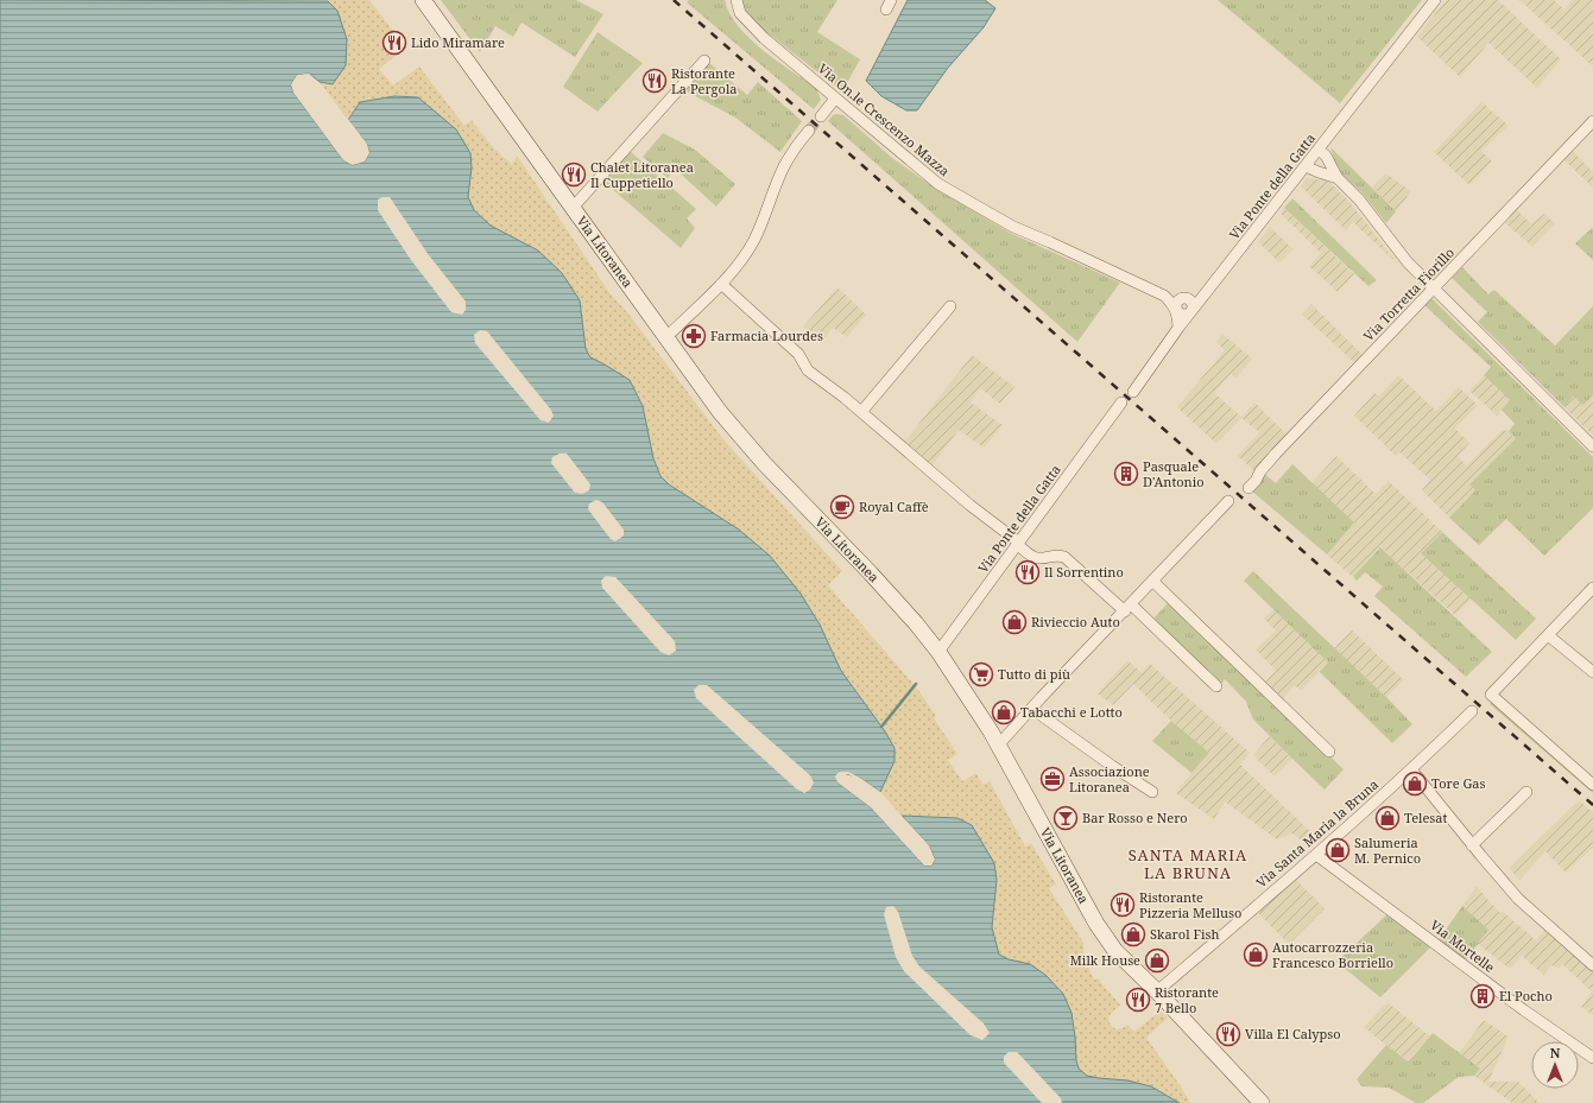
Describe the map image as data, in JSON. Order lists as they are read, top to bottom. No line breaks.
{"streets":{"street":["Via On.le Crescenzo Mazza","Via Ponte della Gatta","Via Litoranea","Via Torretta Fiorillo","Via Santa Maria la Bruna","Via Mortelle"]},"crossings":[["Via Ponte della Gatta","Via Litoranea"],["Via Litoranea","Via Santa Maria la Bruna"],["Via Santa Maria la Bruna","Via Mortelle"]],"districts":["SANTA MARIA LA BRUNA"],"places":{"restaurant":["Lido Miramare","Ristorante La Pergola","Chalet Litoranea Il Cuppetiello","Il Sorrentino","Ristorante Pizzeria Melluso","Ristorante 7 Bello","Villa El Calypso"],"pharmacy":["Farmacia Lourdes"],"building":["Pasquale D'Antonio","El Pocho"],"cafe":["Royal Caffè"],"shop":["Rivieccio Auto","Tabacchi e Lotto","Tore Gas","Telesat","Salumeria M. Pernico","Skarol Fish","Autocarrozzeria Francesco Borriello","Milk House"],"supermarket":["Tutto di più"],"office":["Associazione Litoranea"],"bar":["Bar Rosso e Nero"]},"north":"top"}
